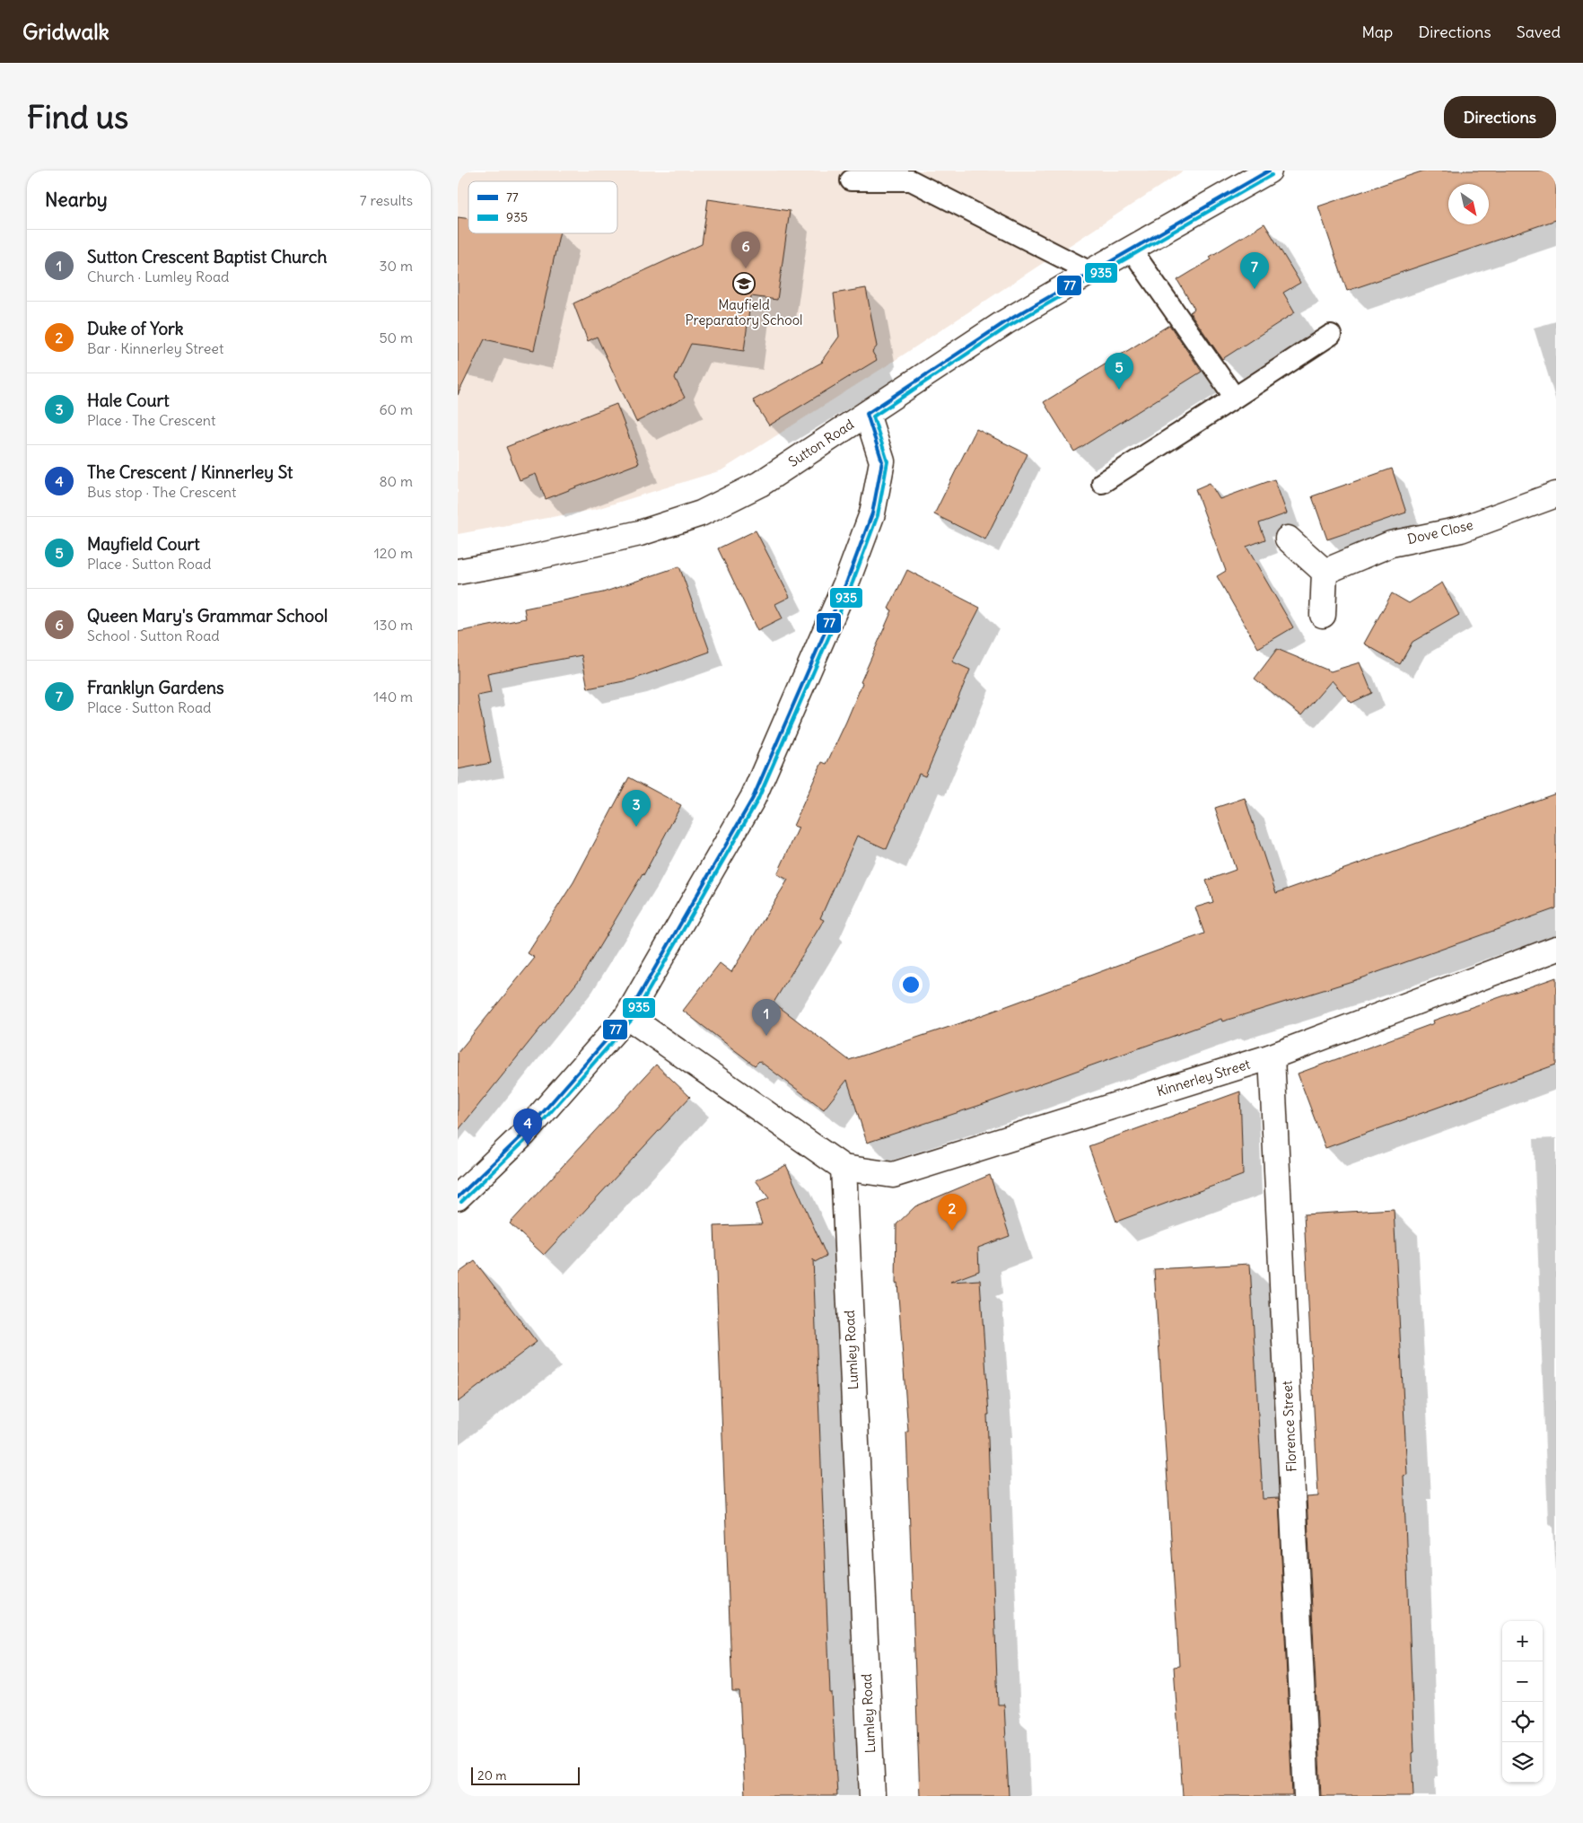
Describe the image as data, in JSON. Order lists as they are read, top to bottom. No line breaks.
{"streets":{"street":["Sutton Road","Dove Close","Kinnerley Street","Lumley Road","Florence Street"]},"crossings":[["Kinnerley Street","Lumley Road"],["Kinnerley Street","Florence Street"]],"places":{"school or university":["Mayfield Preparatory School"]},"lines":["transit line 77","transit line 935"],"legend":["77","935"],"scale_bar":"20 m","north":"bottom right","page":{"header":"Gridwalk","nav":["Map","Directions","Saved"],"buttons":"Directions","title":"Find us","heading":["Nearby","7 results"],"list":[{"mark":"1","name":"Sutton Crescent Baptist Church","note":"Church · Lumley Road","value":"30 m"},{"mark":"2","name":"Duke of York","note":"Bar · Kinnerley Street","value":"50 m"},{"mark":"3","name":"Hale Court","note":"Place · The Crescent","value":"60 m"},{"mark":"4","name":"The Crescent / Kinnerley St","note":"Bus stop · The Crescent","value":"80 m"},{"mark":"5","name":"Mayfield Court","note":"Place · Sutton Road","value":"120 m"},{"mark":"6","name":"Queen Mary's Grammar School","note":"School · Sutton Road","value":"130 m"},{"mark":"7","name":"Franklyn Gardens","note":"Place · Sutton Road","value":"140 m"}],"pins":["6","7","5","3","1","4","2"],"map_buttons":["+","−"],"scale":"20 m"}}
